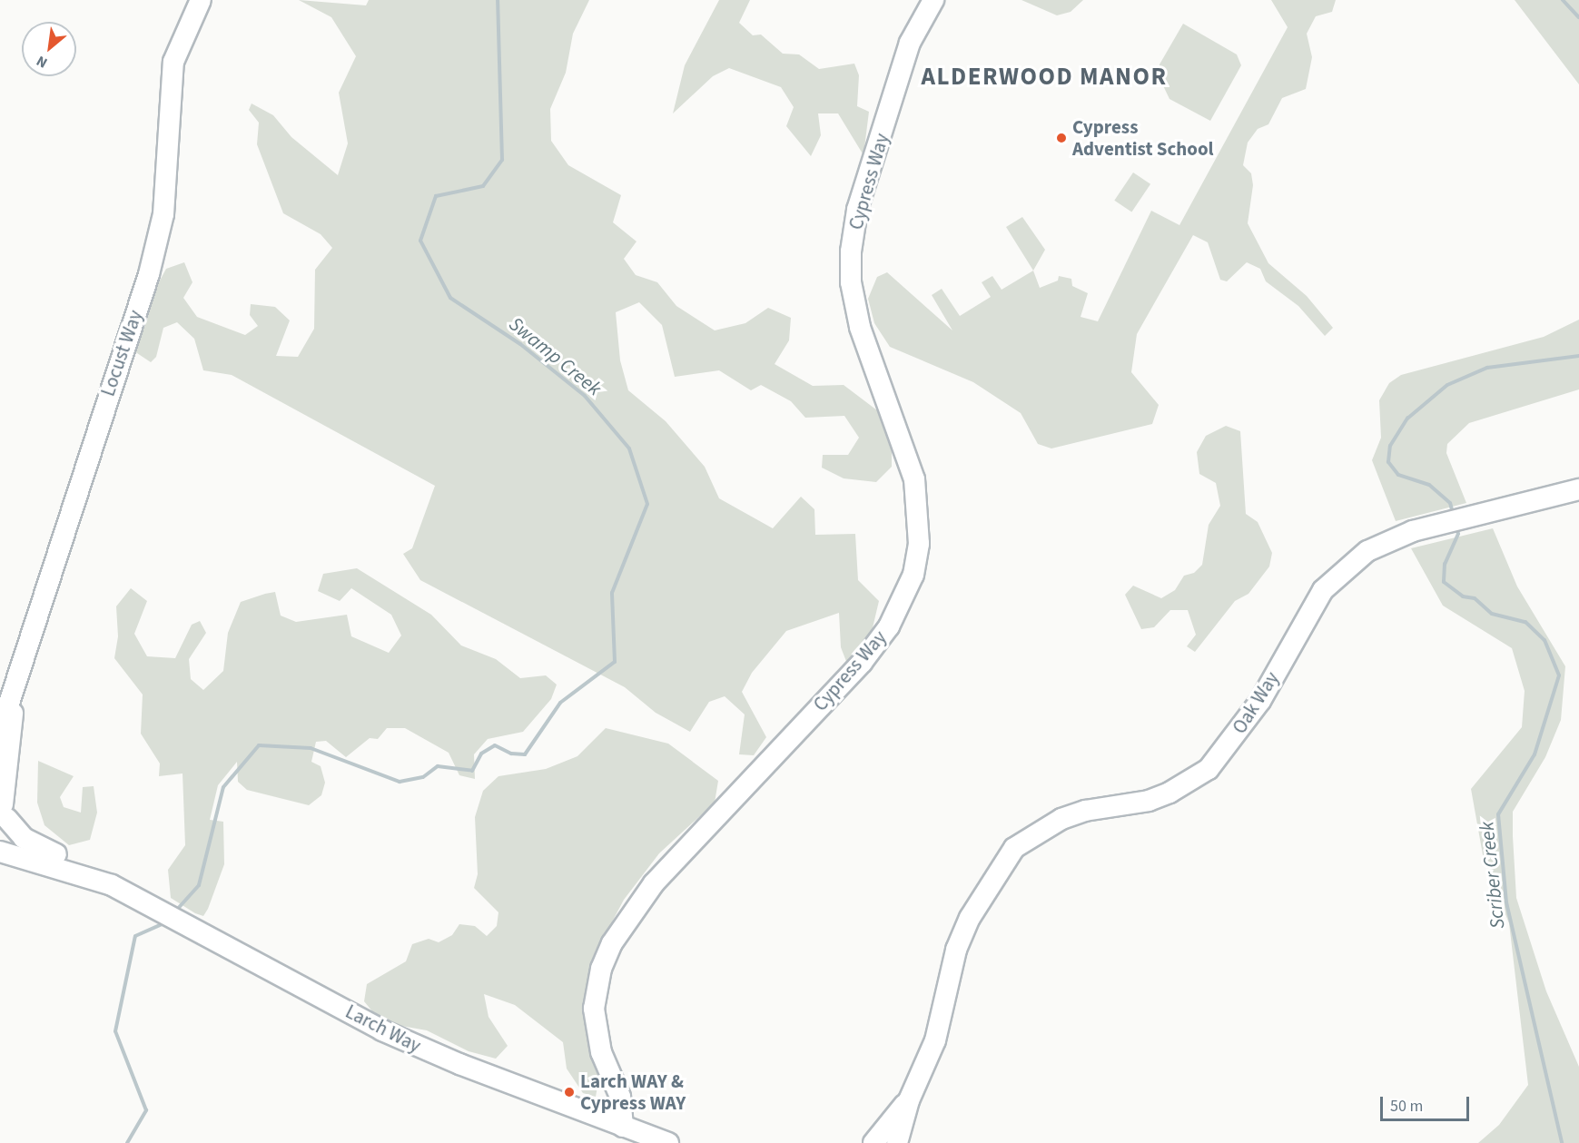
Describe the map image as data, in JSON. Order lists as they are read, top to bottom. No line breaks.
{"streets":{"street":["Cypress Way","Locust Way","Oak Way","Larch Way"]},"crossings":[["Cypress Way","Larch Way"],["Locust Way","Larch Way"]],"districts":["ALDERWOOD MANOR"],"water":["Swamp Creek","Scriber Creek"],"places":["Cypress Adventist School","Larch WAY & Cypress WAY"],"scale_bar":"50 m","north":"bottom left"}
